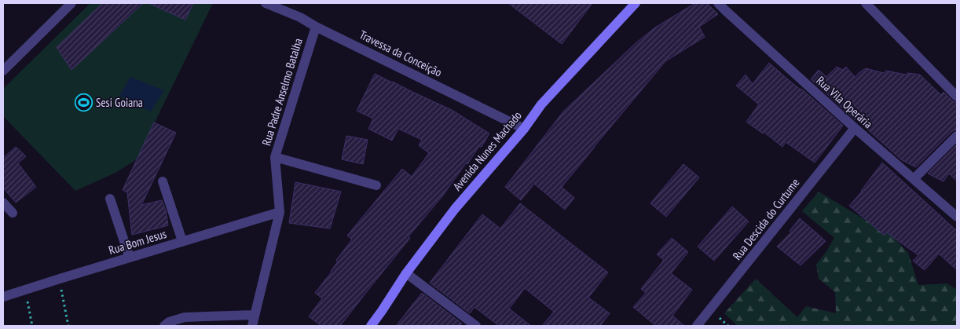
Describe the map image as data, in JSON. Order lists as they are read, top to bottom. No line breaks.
{"streets":{"street":["Travessa da Conceição","Rua Padre Anselmo Batalha","Rua Vila Operária","Avenida Nunes Machado","Rua Descida do Curtume","Rua Bom Jesus"]},"crossings":[["Travessa da Conceição","Rua Padre Anselmo Batalha"],["Travessa da Conceição","Avenida Nunes Machado"],["Rua Padre Anselmo Batalha","Rua Bom Jesus"],["Rua Vila Operária","Rua Descida do Curtume"]],"places":{"sports":["Sesi Goiana"]}}
